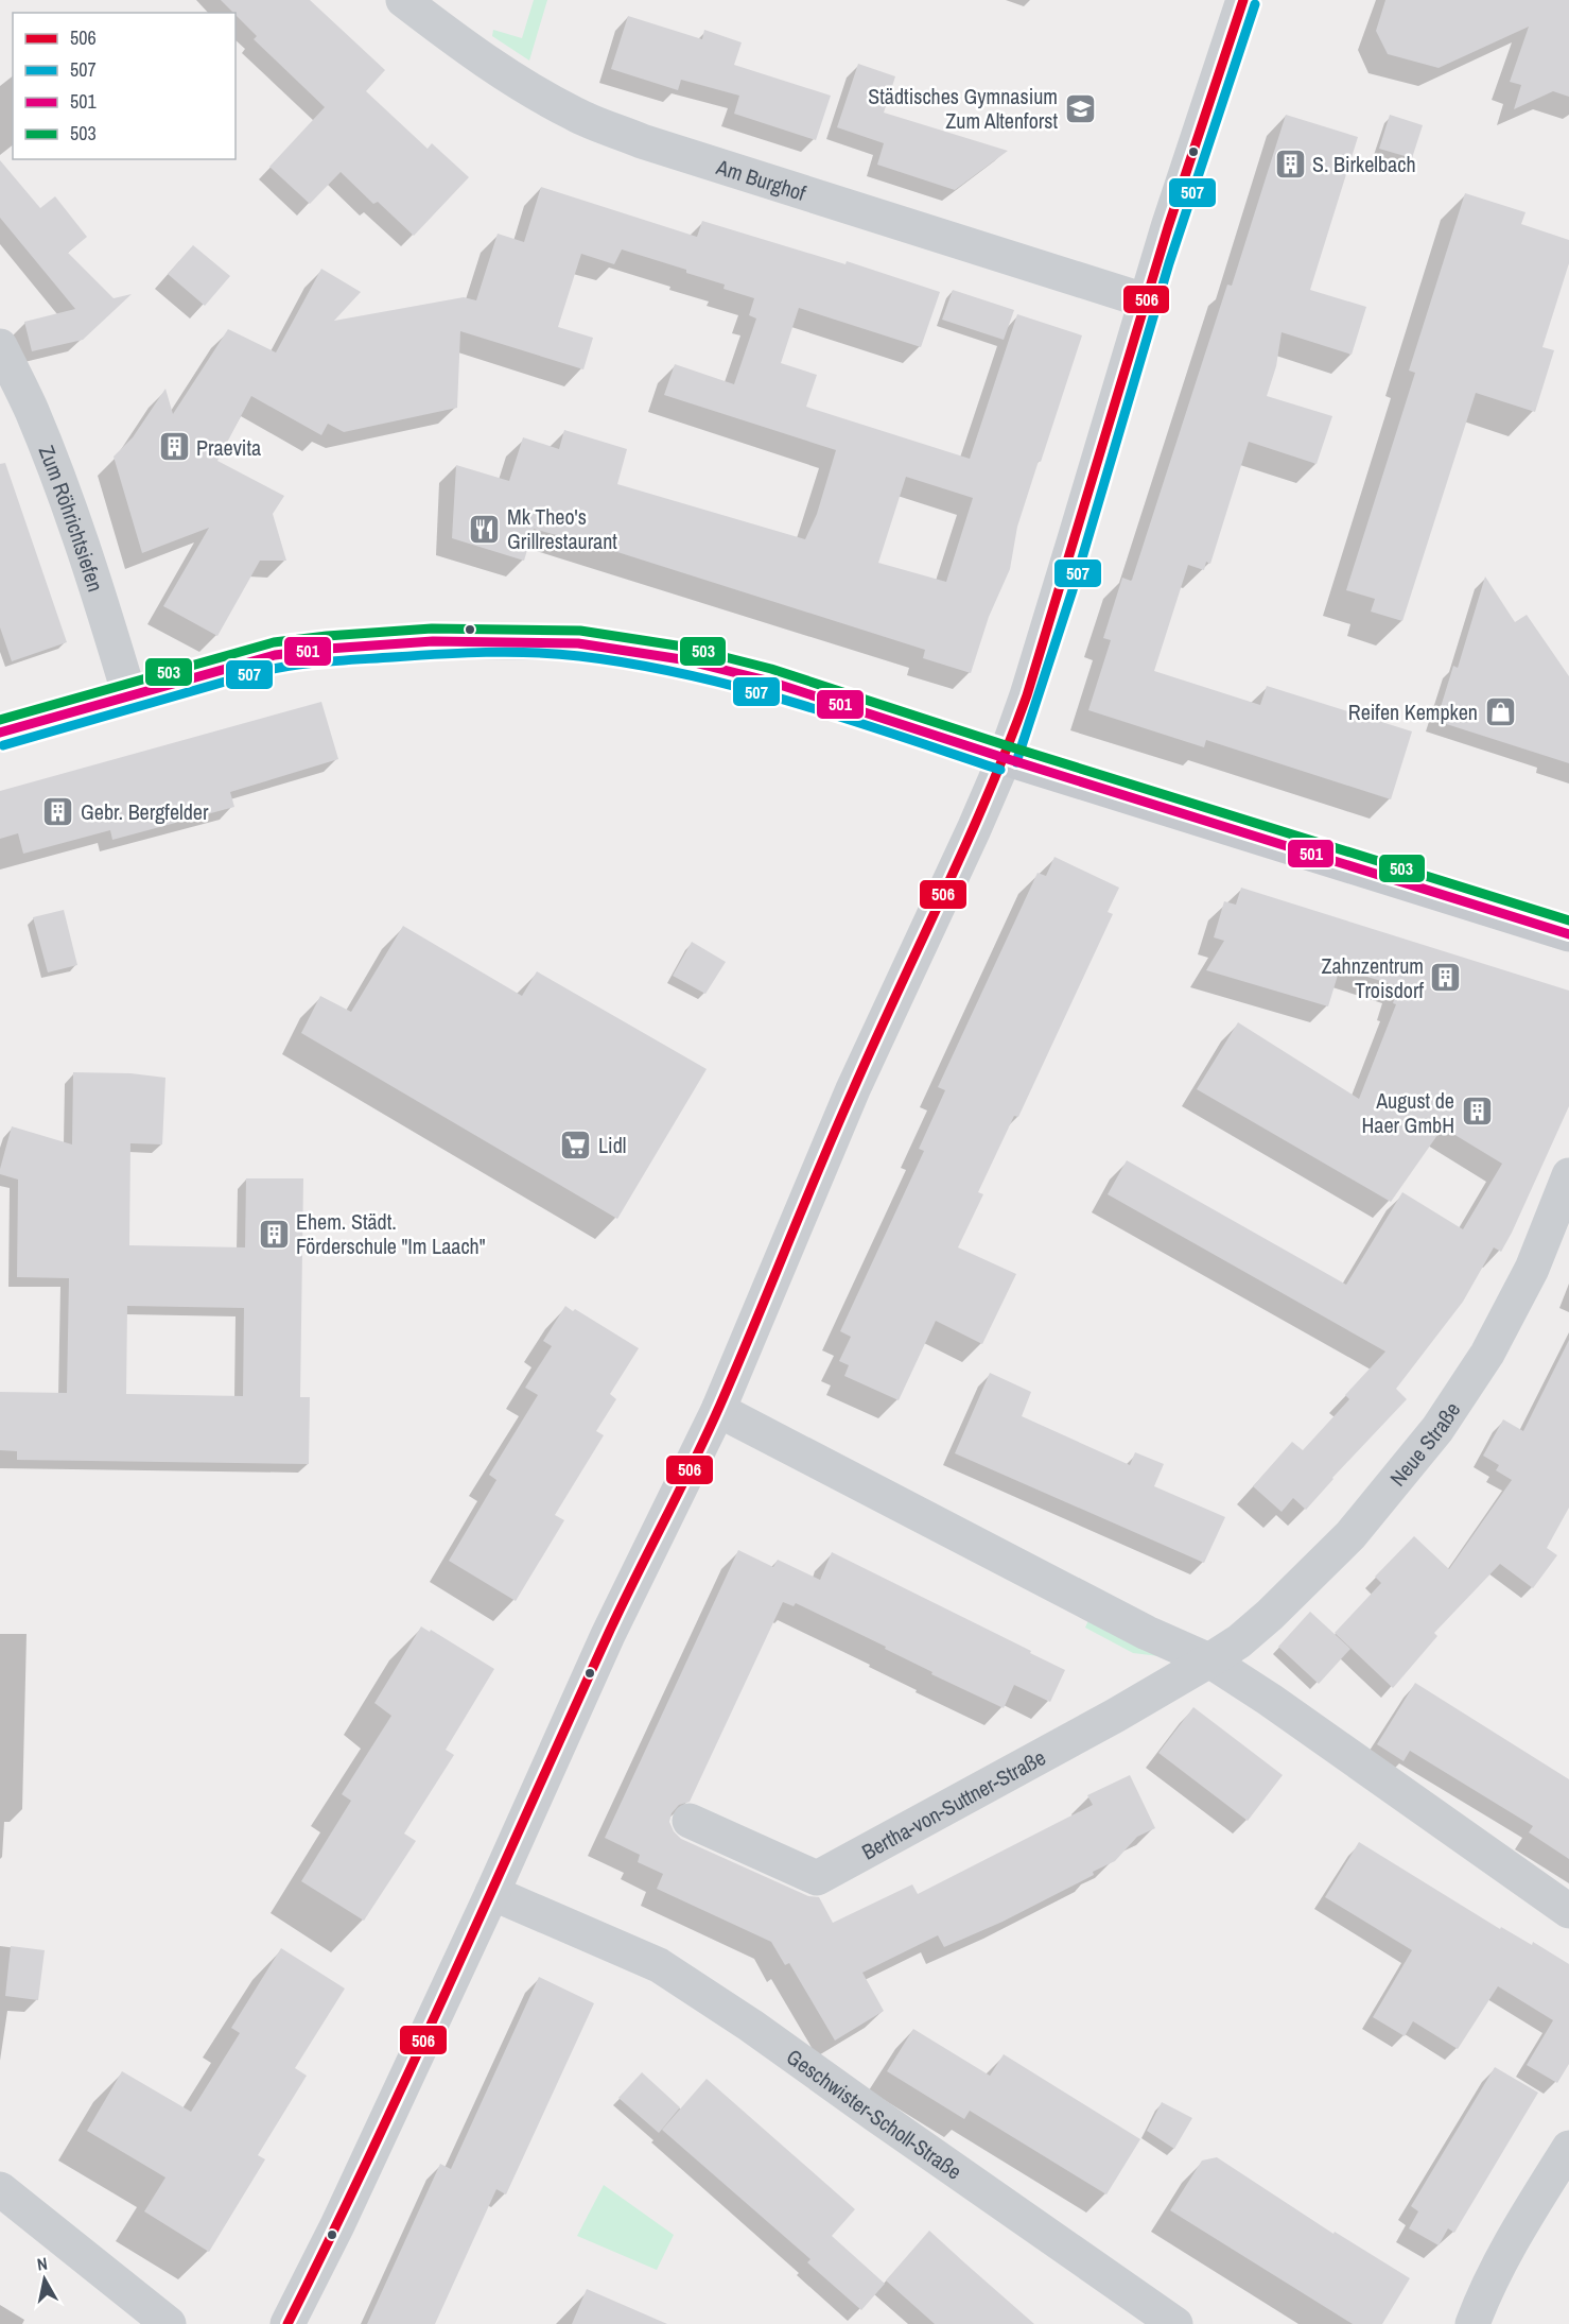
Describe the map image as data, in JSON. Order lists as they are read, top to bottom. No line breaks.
{"streets":{"street":["Am Burghof","Zum Röhrichtsiefen","Neue Straße","Bertha-von-Suttner-Straße","Geschwister-Scholl-Straße"]},"crossings":[["Neue Straße","Bertha-von-Suttner-Straße"]],"places":{"school or university":["Städtisches Gymnasium Zum Altenforst"],"building":["S. Birkelbach","Praevita","Gebr. Bergfelder","Zahnzentrum Troisdorf","August de Haer GmbH","Ehem. Städt. Förderschule \"Im Laach\""],"restaurant":["Mk Theo's Grillrestaurant"],"shop":["Reifen Kempken"],"supermarket":["Lidl"]},"lines":["transit line 506","transit line 507","transit line 503","transit line 501"],"legend":["506","507","501","503"],"north":"top"}
